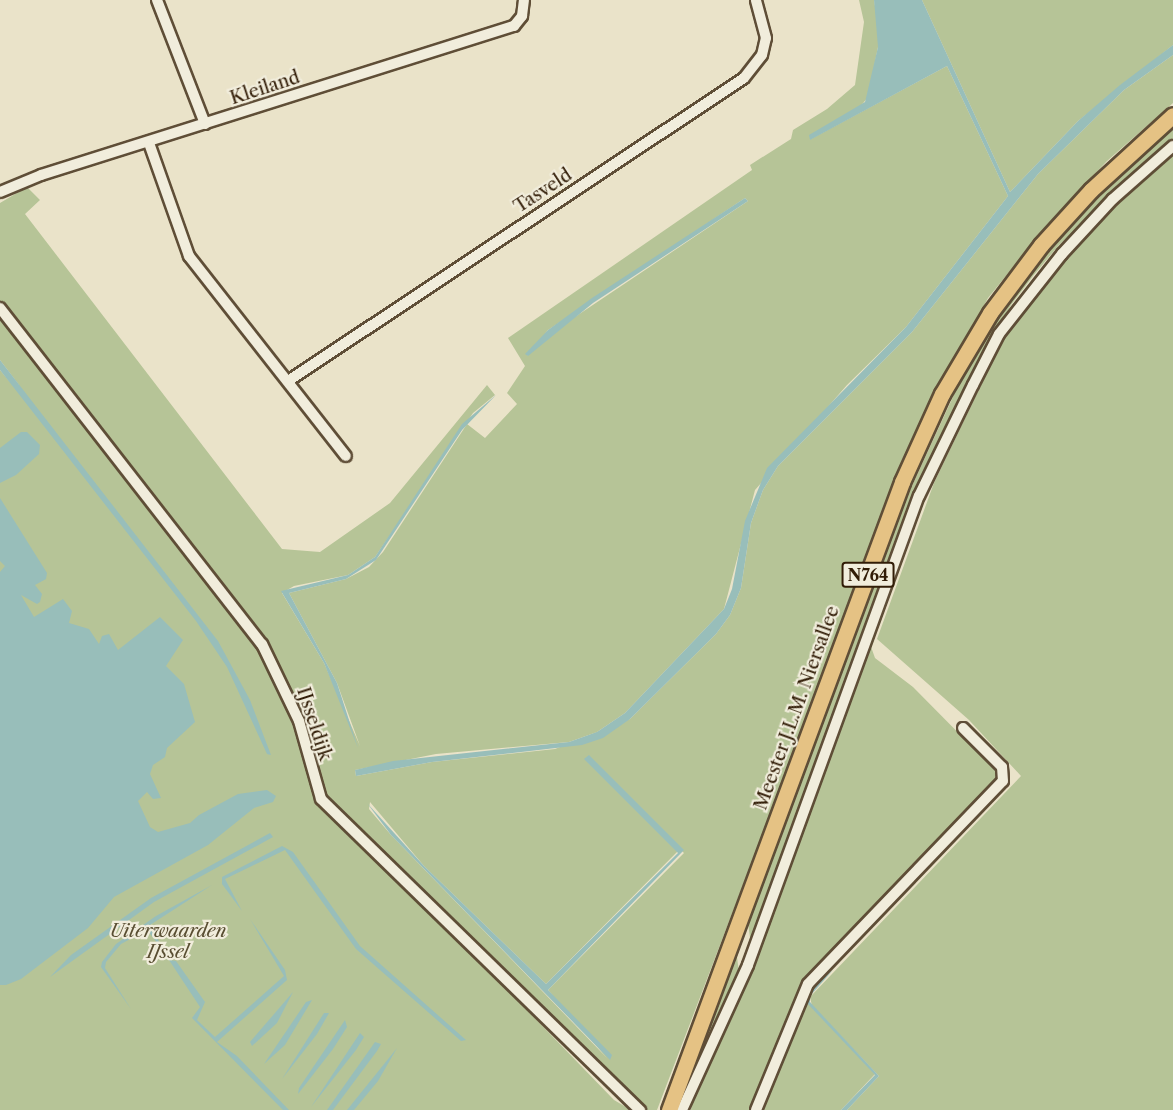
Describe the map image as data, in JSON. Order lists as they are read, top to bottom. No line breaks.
{"streets":{"main road":["N764","Meester J.L.M. Niersallee"],"street":["Kleiland","Tasveld","IJsseldijk"]},"parks":["Uiterwaarden IJssel"]}
